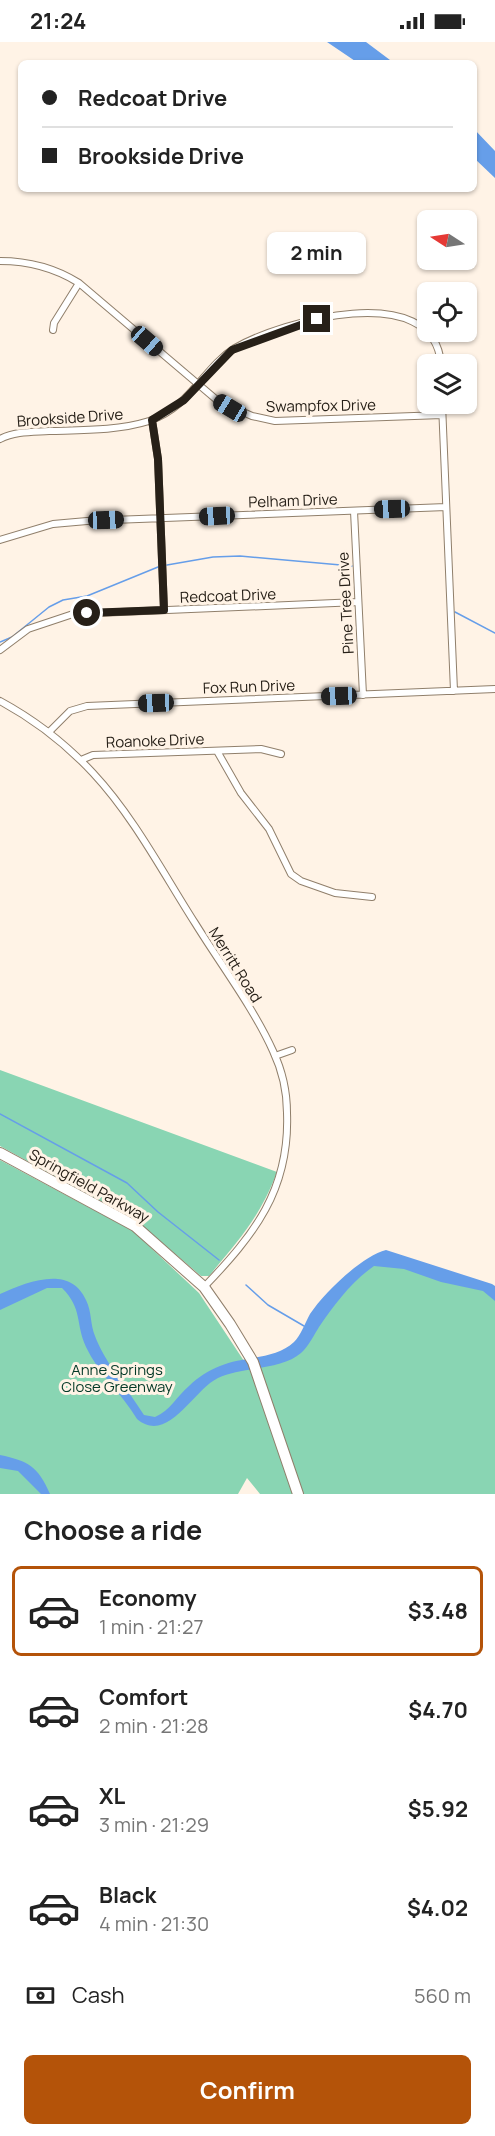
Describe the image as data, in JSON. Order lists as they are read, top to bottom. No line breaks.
{"streets":{"main road":["Springfield Parkway"],"street":["Swampfox Drive","Brookside Drive","Pelham Drive","Redcoat Drive","Pine Tree Drive","Fox Run Drive","Roanoke Drive","Merritt Road"]},"crossings":[["Swampfox Drive","Brookside Drive"],["Pelham Drive","Pine Tree Drive"],["Redcoat Drive","Pine Tree Drive"],["Pine Tree Drive","Fox Run Drive"],["Fox Run Drive","Merritt Road"],["Roanoke Drive","Merritt Road"],["Merritt Road","Springfield Parkway"]],"parks":["Anne Springs Close Greenway"],"north":"left","page":{"status":"21:24","banner":["Redcoat Drive","Brookside Drive"],"bubble":"2 min","heading":"Choose a ride","list":[{"name":"Economy","note":"1 min · 21:27","value":"$3.48"},{"name":"Comfort","note":"2 min · 21:28","value":"$4.70"},{"name":"XL","note":"3 min · 21:29","value":"$5.92"},{"name":"Black","note":"4 min · 21:30","value":"$4.02"}],"pay":["Cash","560 m"],"buttons":"Confirm"}}
